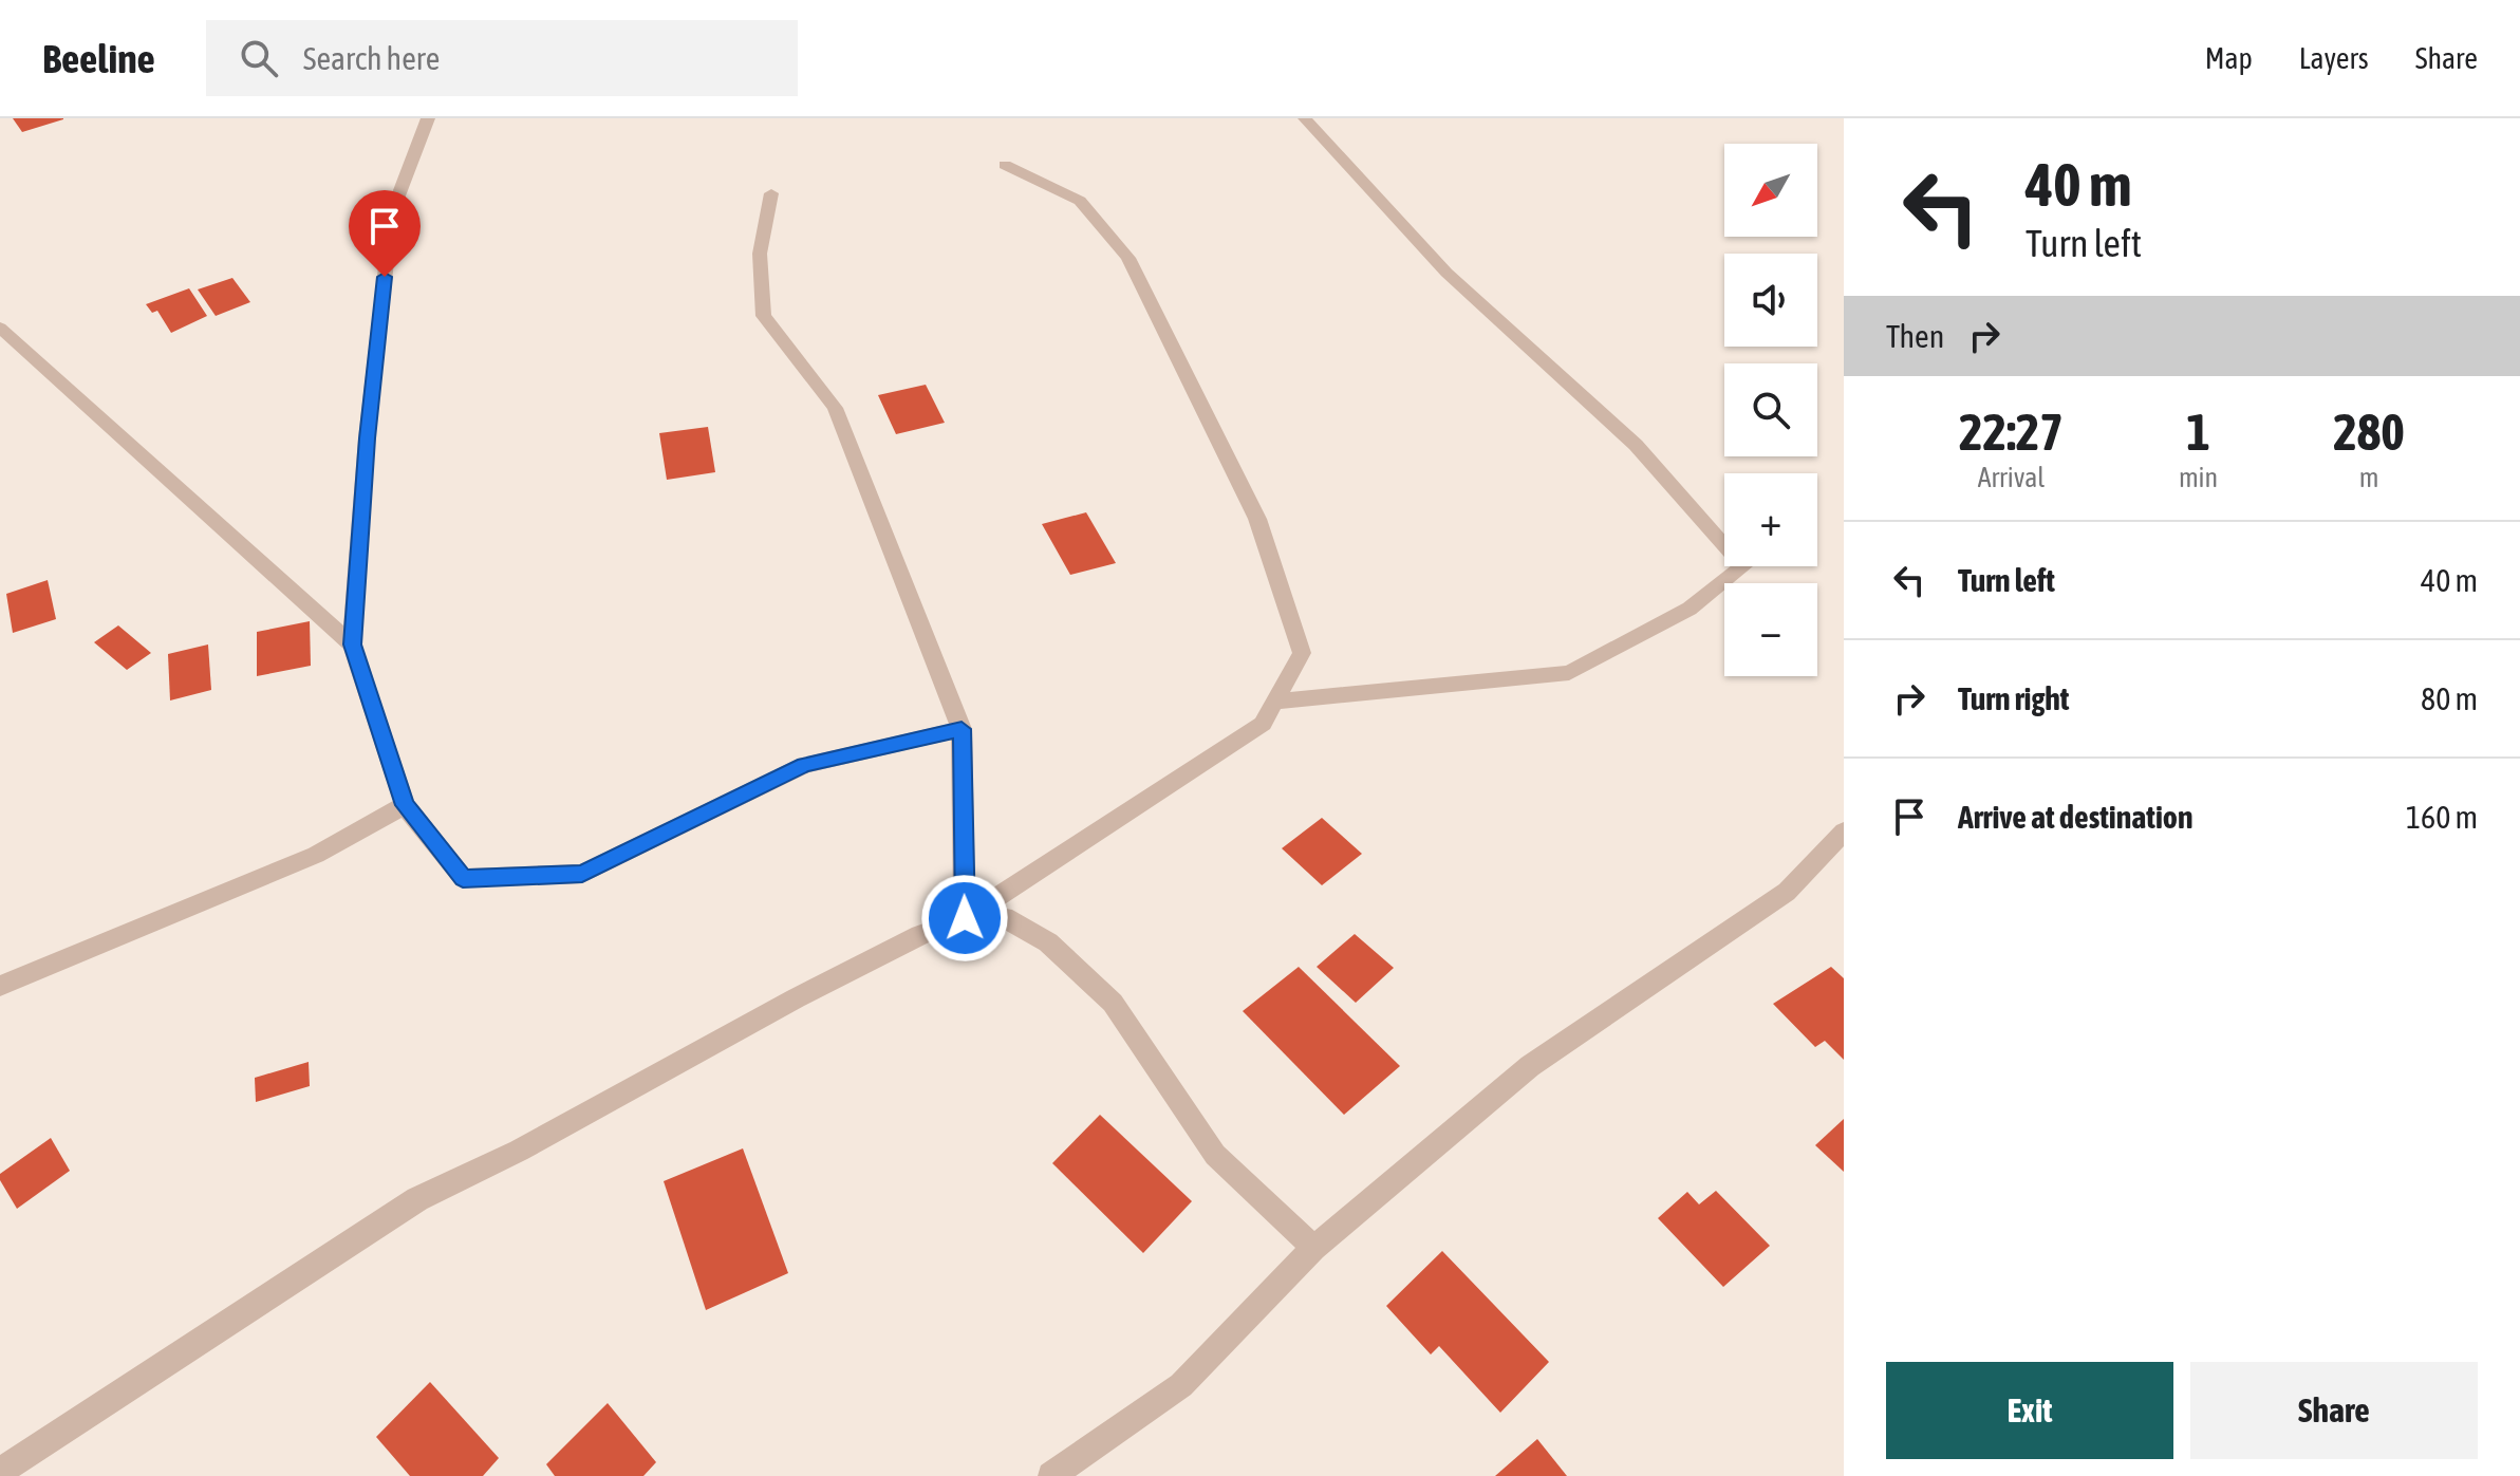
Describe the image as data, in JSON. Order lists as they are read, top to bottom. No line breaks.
{"north":"bottom left","page":{"header":"Beeline","search":"Search here","nav":["Map","Layers","Share"],"turn":["40 m","Turn left"],"map_buttons":["+","−"],"then":"Then","eta":["22:27","Arrival","1","min","280","m"],"list":[{"name":"Turn left","value":"40 m"},{"name":"Turn right","value":"80 m"},{"name":"Arrive at destination","value":"160 m"}],"buttons":["Exit","Share"]}}
